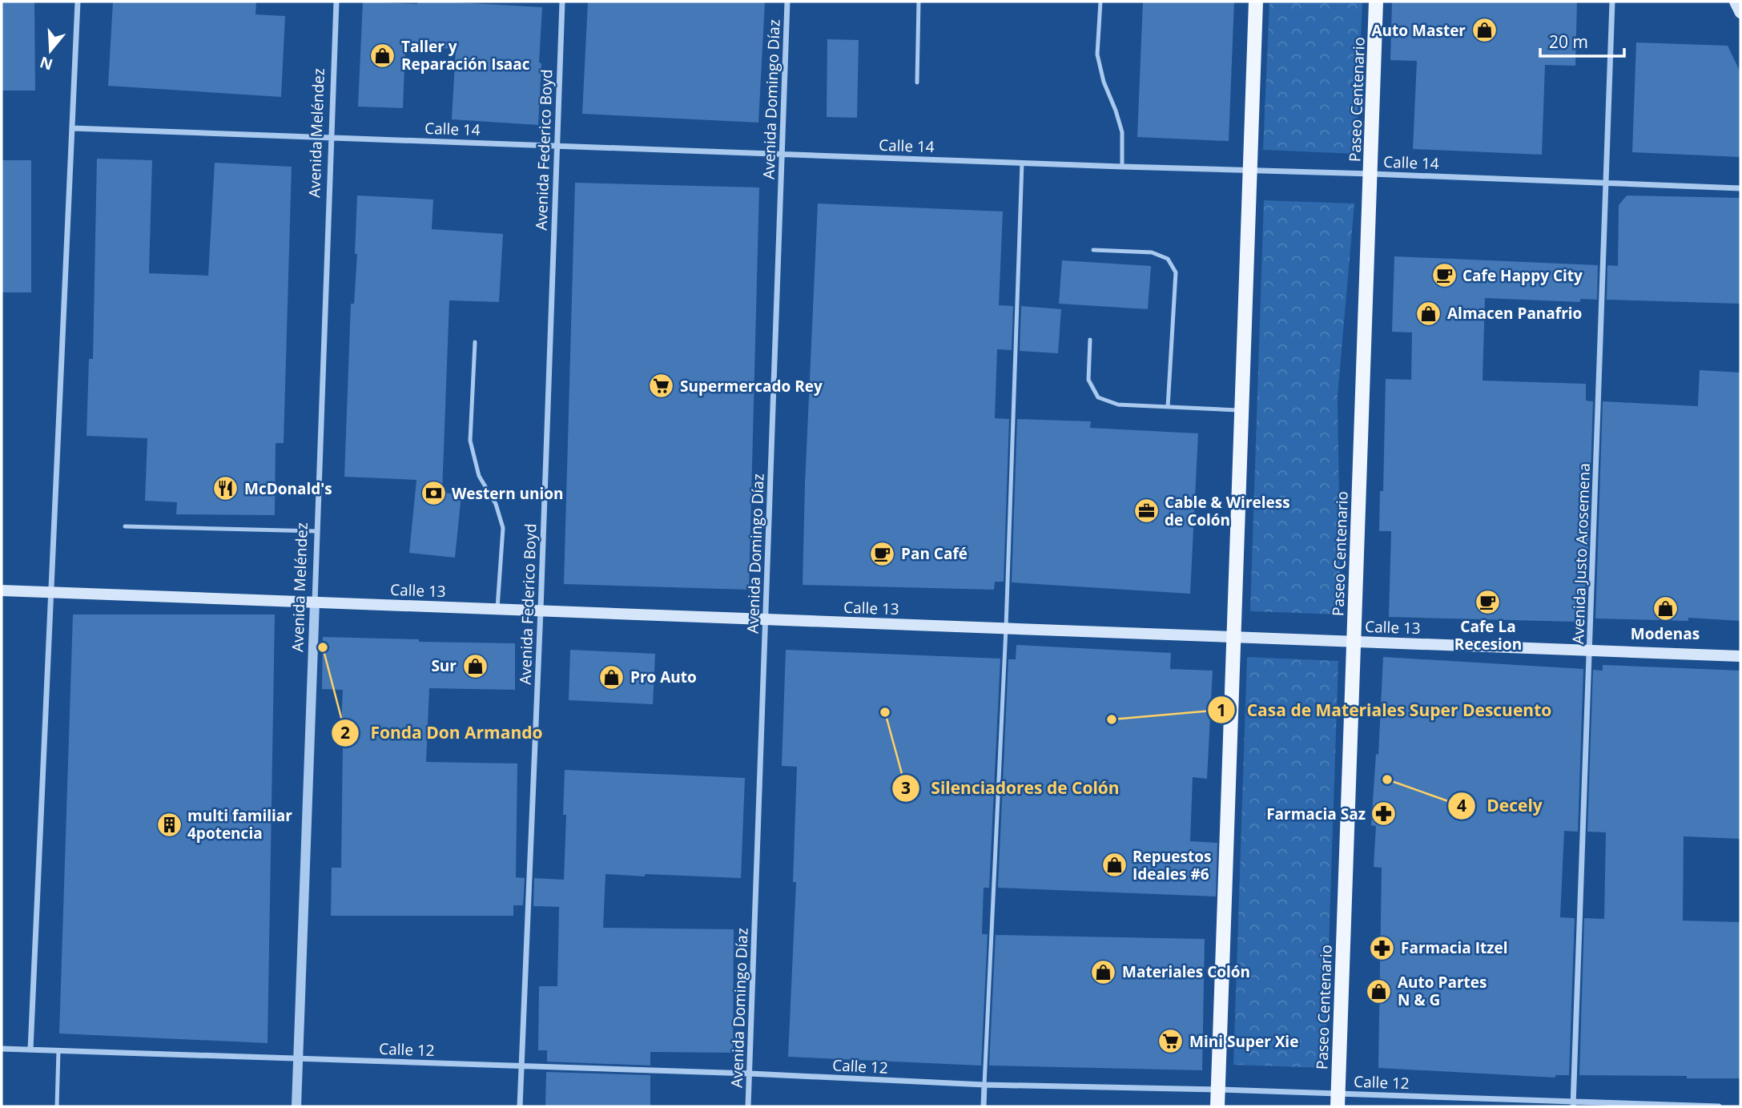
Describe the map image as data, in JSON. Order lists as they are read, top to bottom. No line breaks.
{"streets":{"main road":["Paseo Centenario","Calle 13"],"street":["Avenida Domingo Díaz","Calle 14","Avenida Meléndez","Avenida Federico Boyd","Avenida Justo Arosemena","Calle 12"]},"crossings":[["Avenida Domingo Díaz","Calle 14"],["Avenida Domingo Díaz","Calle 13"],["Avenida Domingo Díaz","Calle 12"],["Paseo Centenario","Calle 14"],["Paseo Centenario","Calle 13"],["Paseo Centenario","Calle 12"],["Calle 14","Avenida Meléndez"],["Calle 14","Avenida Federico Boyd"],["Calle 14","Avenida Justo Arosemena"],["Avenida Meléndez","Calle 13"],["Avenida Meléndez","Calle 12"],["Avenida Federico Boyd","Calle 13"],["Avenida Federico Boyd","Calle 12"],["Avenida Justo Arosemena","Calle 13"],["Avenida Justo Arosemena","Calle 12"]],"places":{"shop":["Auto Master","Taller y Reparación Isaac","Almacen Panafrio","Modenas","Sur","Pro Auto","Repuestos Ideales #6","Materiales Colón","Auto Partes N & G"],"cafe":["Cafe Happy City","Pan Café","Cafe La Recesion"],"supermarket":["Supermercado Rey","Mini Super Xie"],"restaurant":["McDonald's"],"bank":["Western union"],"office":["Cable & Wireless de Colón"],"other":["Fonda Don Armando","Silenciadores de Colón","Casa de Materiales Super Descuento","Decely"],"pharmacy":["Farmacia Saz","Farmacia Itzel"],"building":["multi familiar 4potencia"]},"scale_bar":"20 m","north":"bottom"}
